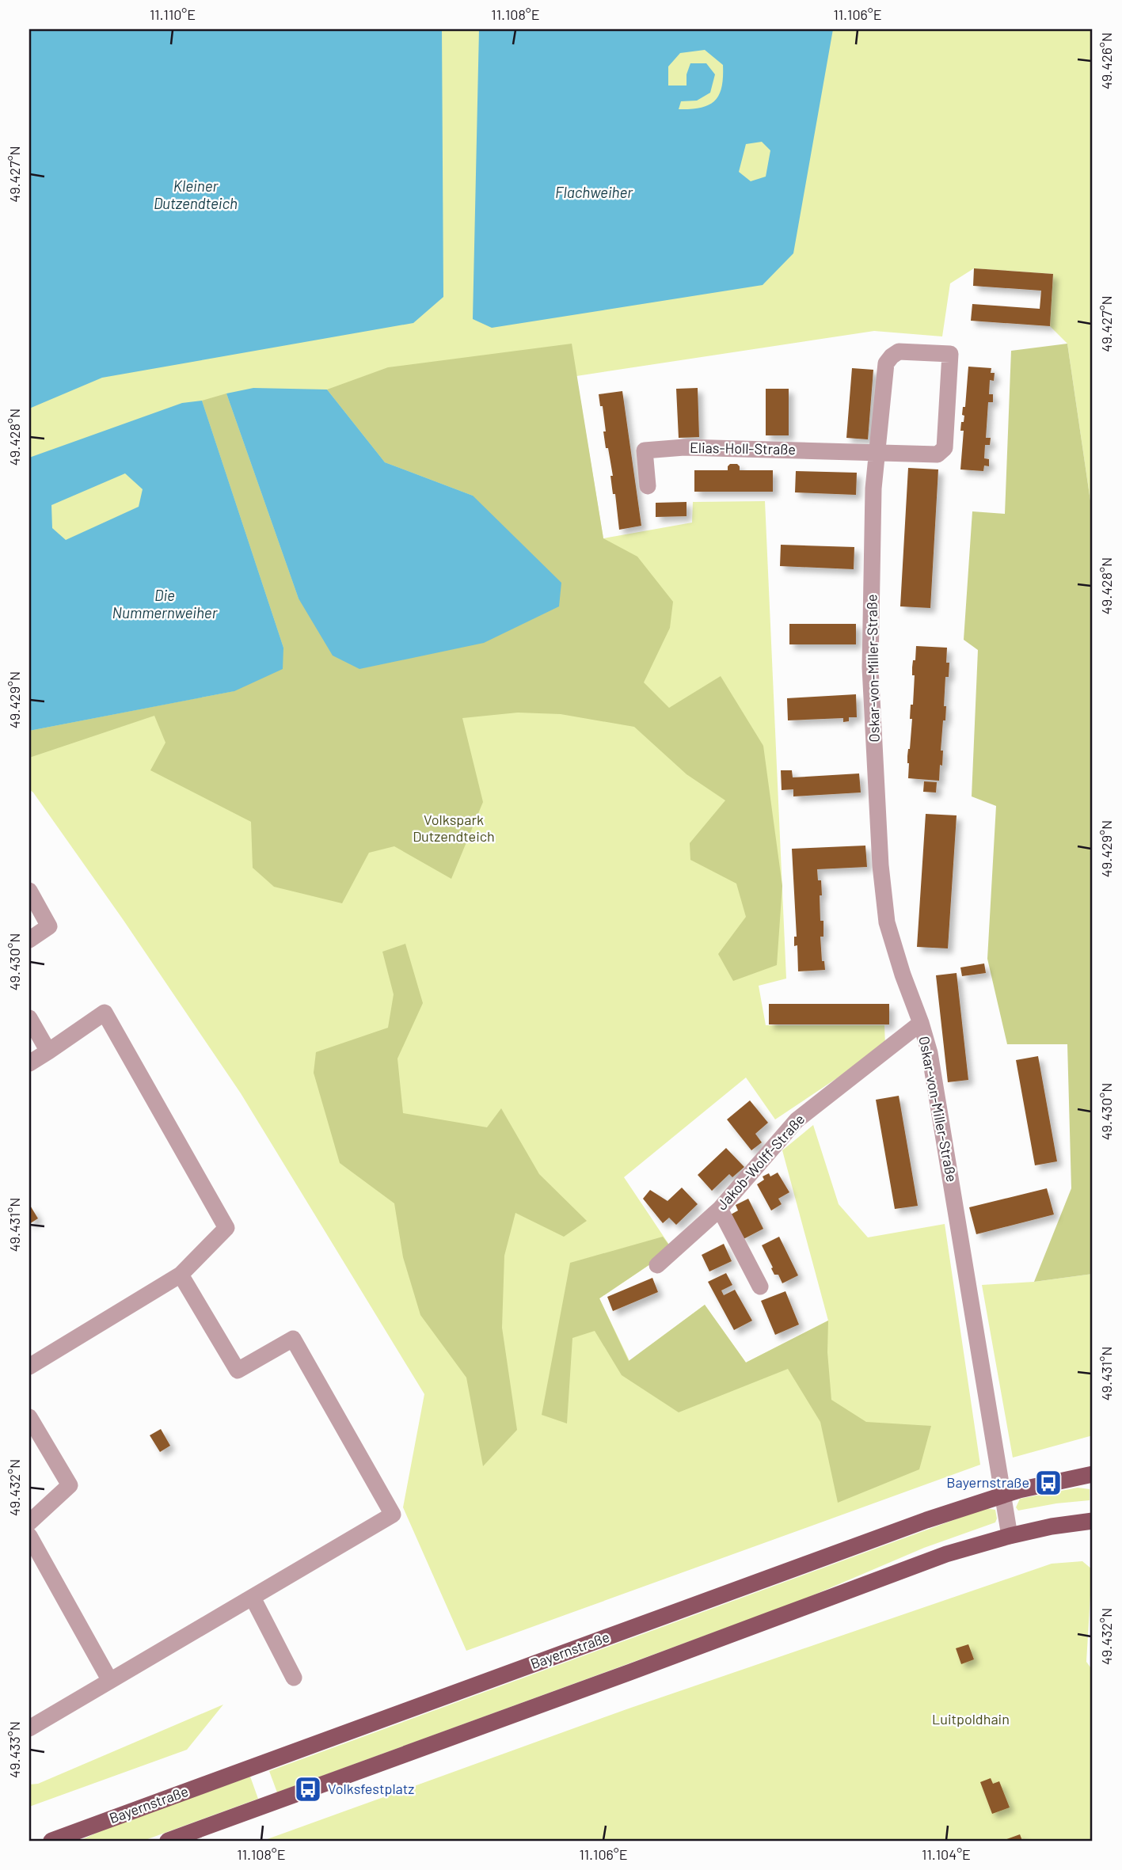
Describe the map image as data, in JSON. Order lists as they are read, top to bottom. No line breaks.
{"streets":{"main road":["Bayernstraße"],"street":["Elias-Holl-Straße","Oskar-von-Miller-Straße","Jakob-Wolff-Straße"]},"crossings":[["Elias-Holl-Straße","Oskar-von-Miller-Straße"],["Oskar-von-Miller-Straße","Jakob-Wolff-Straße"],["Oskar-von-Miller-Straße","Bayernstraße"]],"water":["Kleiner Dutzendteich","Flachweiher","Die Nummernweiher"],"parks":["Volkspark Dutzendteich","Luitpoldhain"],"places":{"bus stop":["Bayernstraße","Volksfestplatz"]},"coordinates":["11.110°E","11.108°E","11.106°E","49.426°N","49.427°N","49.428°N","49.429°N","49.430°N","49.431°N","49.432°N","49.433°N","11.104°E"]}
